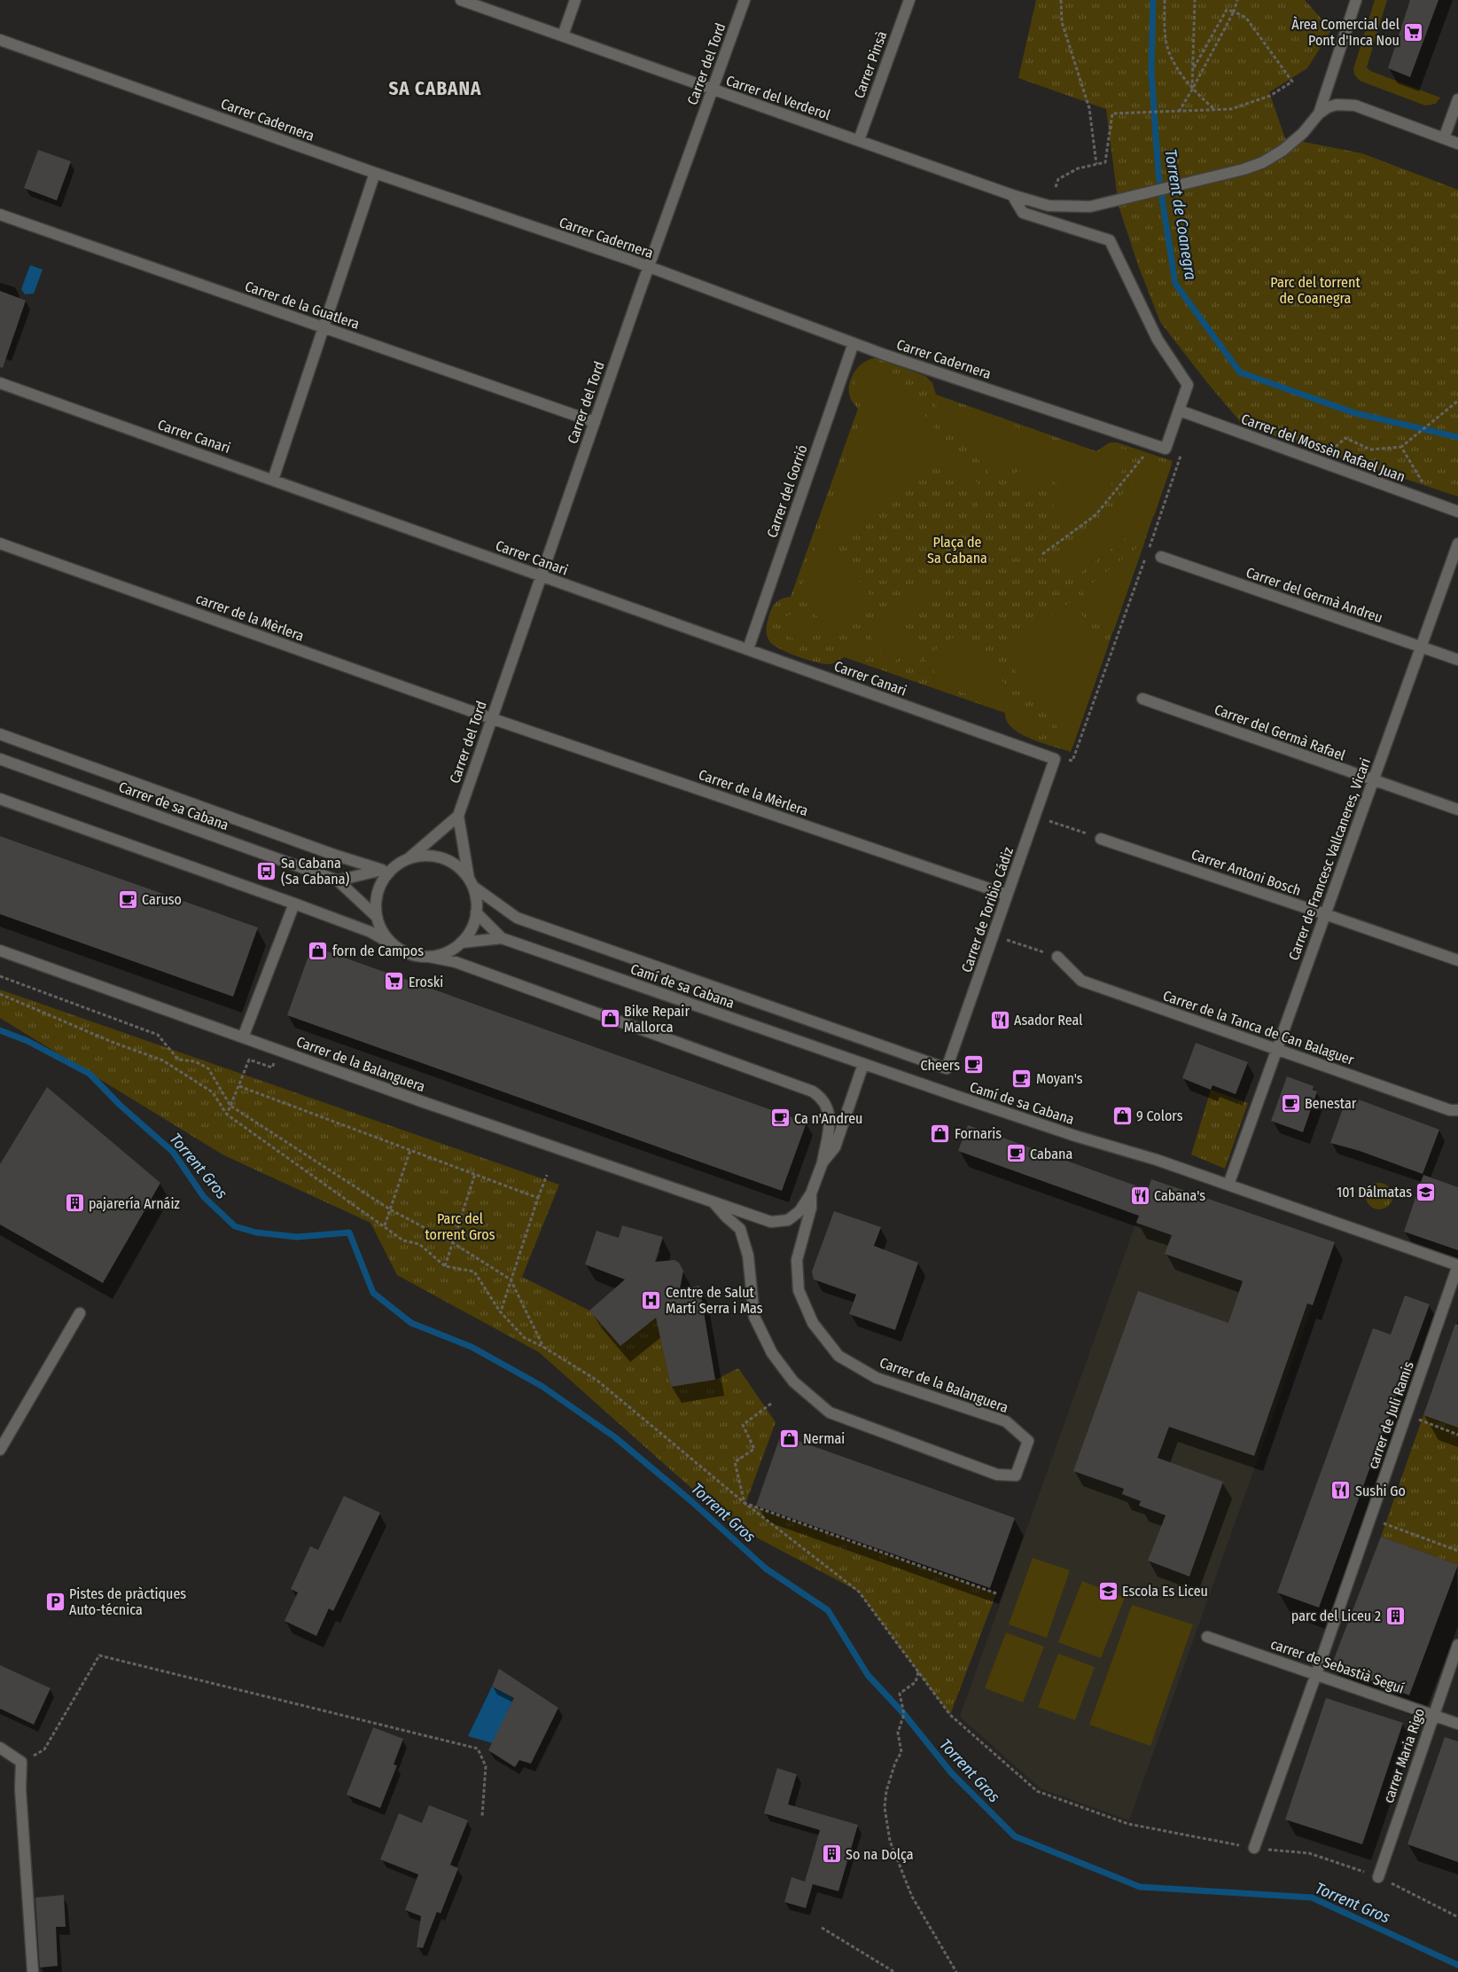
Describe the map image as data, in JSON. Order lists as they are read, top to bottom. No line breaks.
{"streets":{"street":["Carrer del Tord","Carrer Pinsà","Carrer del Verderol","Carrer Cadernera","Carrer de la Guatlera","Carrer Canari","Carrer del Mossèn Rafael Juan","Carrer del Gorrió","Carrer del Germà Andreu","carrer de la Mèrlera","Carrer del Germà Rafael","Carrer de la Mèrlera","Carrer de sa Cabana","Carrer de Francesc Vallcaneres, Vicari","Carrer Antoni Bosch","Carrer de Toribio Cádiz","Camí de sa Cabana","Carrer de la Tanca de Can Balaguer","Carrer de la Balanguera","carrer de Juli Ramis","carrer de Sebastià Seguí","carrer Maria Rigo"]},"crossings":[["Carrer del Tord","Carrer del Verderol"],["Carrer del Tord","Carrer Cadernera"],["Carrer del Tord","Carrer de la Guatlera"],["Carrer del Tord","Carrer Canari"],["Carrer del Tord","carrer de la Mèrlera"],["Carrer del Tord","Carrer de la Mèrlera"],["Carrer del Tord","Carrer de sa Cabana"],["Carrer del Tord","Carrer de Toribio Cádiz"],["Carrer Pinsà","Carrer del Verderol"],["Carrer Cadernera","Carrer del Gorrió"],["Carrer Canari","Carrer del Gorrió"],["Carrer Canari","Carrer de Toribio Cádiz"],["Carrer del Germà Andreu","Carrer de Francesc Vallcaneres, Vicari"],["carrer de la Mèrlera","Carrer de la Mèrlera"],["Carrer del Germà Rafael","Carrer de Francesc Vallcaneres, Vicari"],["Carrer de la Mèrlera","Carrer de Toribio Cádiz"],["Carrer de sa Cabana","Carrer de Toribio Cádiz"],["Carrer de Francesc Vallcaneres, Vicari","Carrer Antoni Bosch"],["Carrer de Francesc Vallcaneres, Vicari","Camí de sa Cabana"],["Carrer de Francesc Vallcaneres, Vicari","Carrer de la Tanca de Can Balaguer"],["Camí de sa Cabana","carrer de Juli Ramis"],["carrer de Juli Ramis","carrer de Sebastià Seguí"],["carrer de Sebastià Seguí","carrer Maria Rigo"]],"districts":["SA CABANA"],"water":["Torrent de Coanegra","Torrent Gros"],"parks":["Parc del torrent de Coanegra","Plaça de Sa Cabana","Parc del torrent Gros"],"places":{"supermarket":["Àrea Comercial del Pont d'Inca Nou","Eroski"],"bus stop":["Sa Cabana (Sa Cabana)"],"cafe":["Caruso","Cheers","Moyan's","Benestar","Ca n'Andreu","Cabana"],"shop":["forn de Campos","Bike Repair Mallorca","9 Colors","Fornaris","Nermai"],"restaurant":["Asador Real","Cabana's","Sushi Go"],"school or university":["101 Dálmatas","Escola Es Liceu"],"building":["pajarería Arnáiz","parc del Liceu 2","So na Dolça"],"hospital":["Centre de Salut Martí Serra i Mas"],"parking":["Pistes de pràctiques Auto-técnica"]}}
